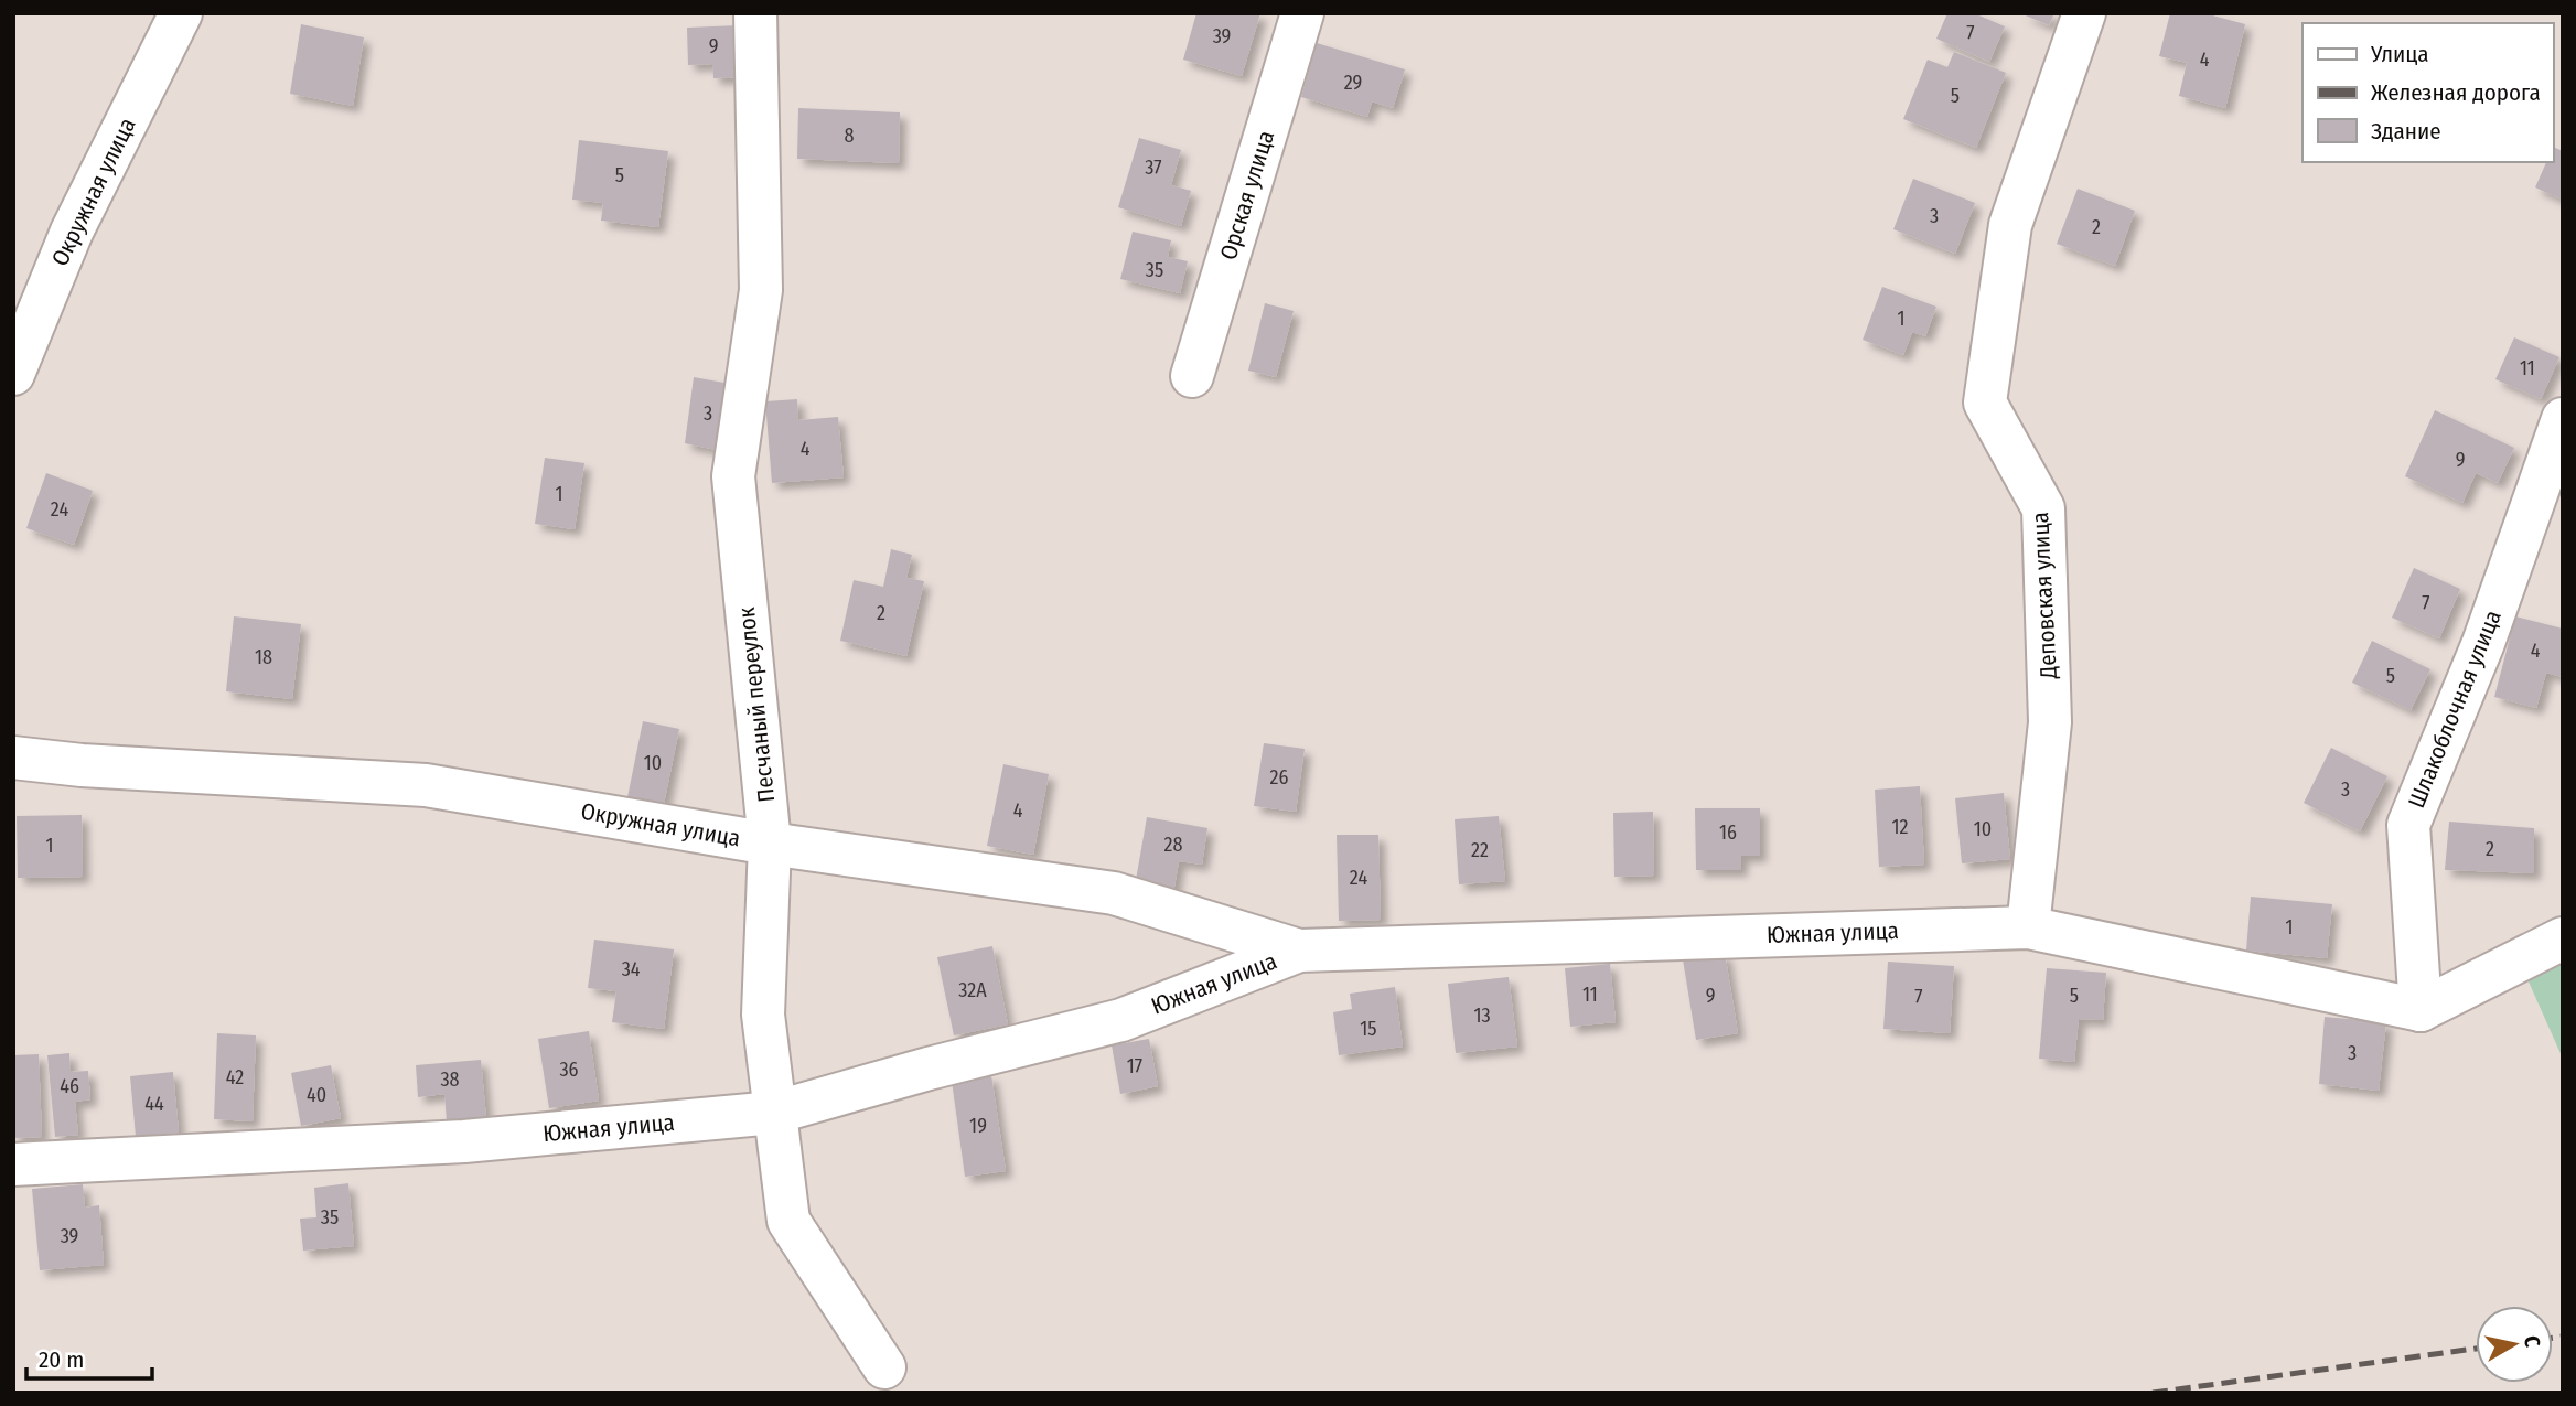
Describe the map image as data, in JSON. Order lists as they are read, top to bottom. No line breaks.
{"streets":{"street":["Окружная улица","Орская улица","Деповская улица","Песчаный переулок","Шлакоблочная улица","Южная улица"]},"crossings":[["Окружная улица","Песчаный переулок"],["Окружная улица","Южная улица"],["Деповская улица","Южная улица"],["Песчаный переулок","Южная улица"],["Шлакоблочная улица","Южная улица"]],"house_numbers":["7","39","9","4","29","5","8","37","5","3","2","35","1","11","3","4","9","1","24","7","2","4","18","5","10","26","3","4","12","10","16","28","1","2","22","24","1","34","32А","11","9","5","7","13","15","3","17","36","42","38","46","40","44","19","35","39"],"legend":["Улица","Железная дорога","Здание"],"scale_bar":"20 m","north":"right"}
